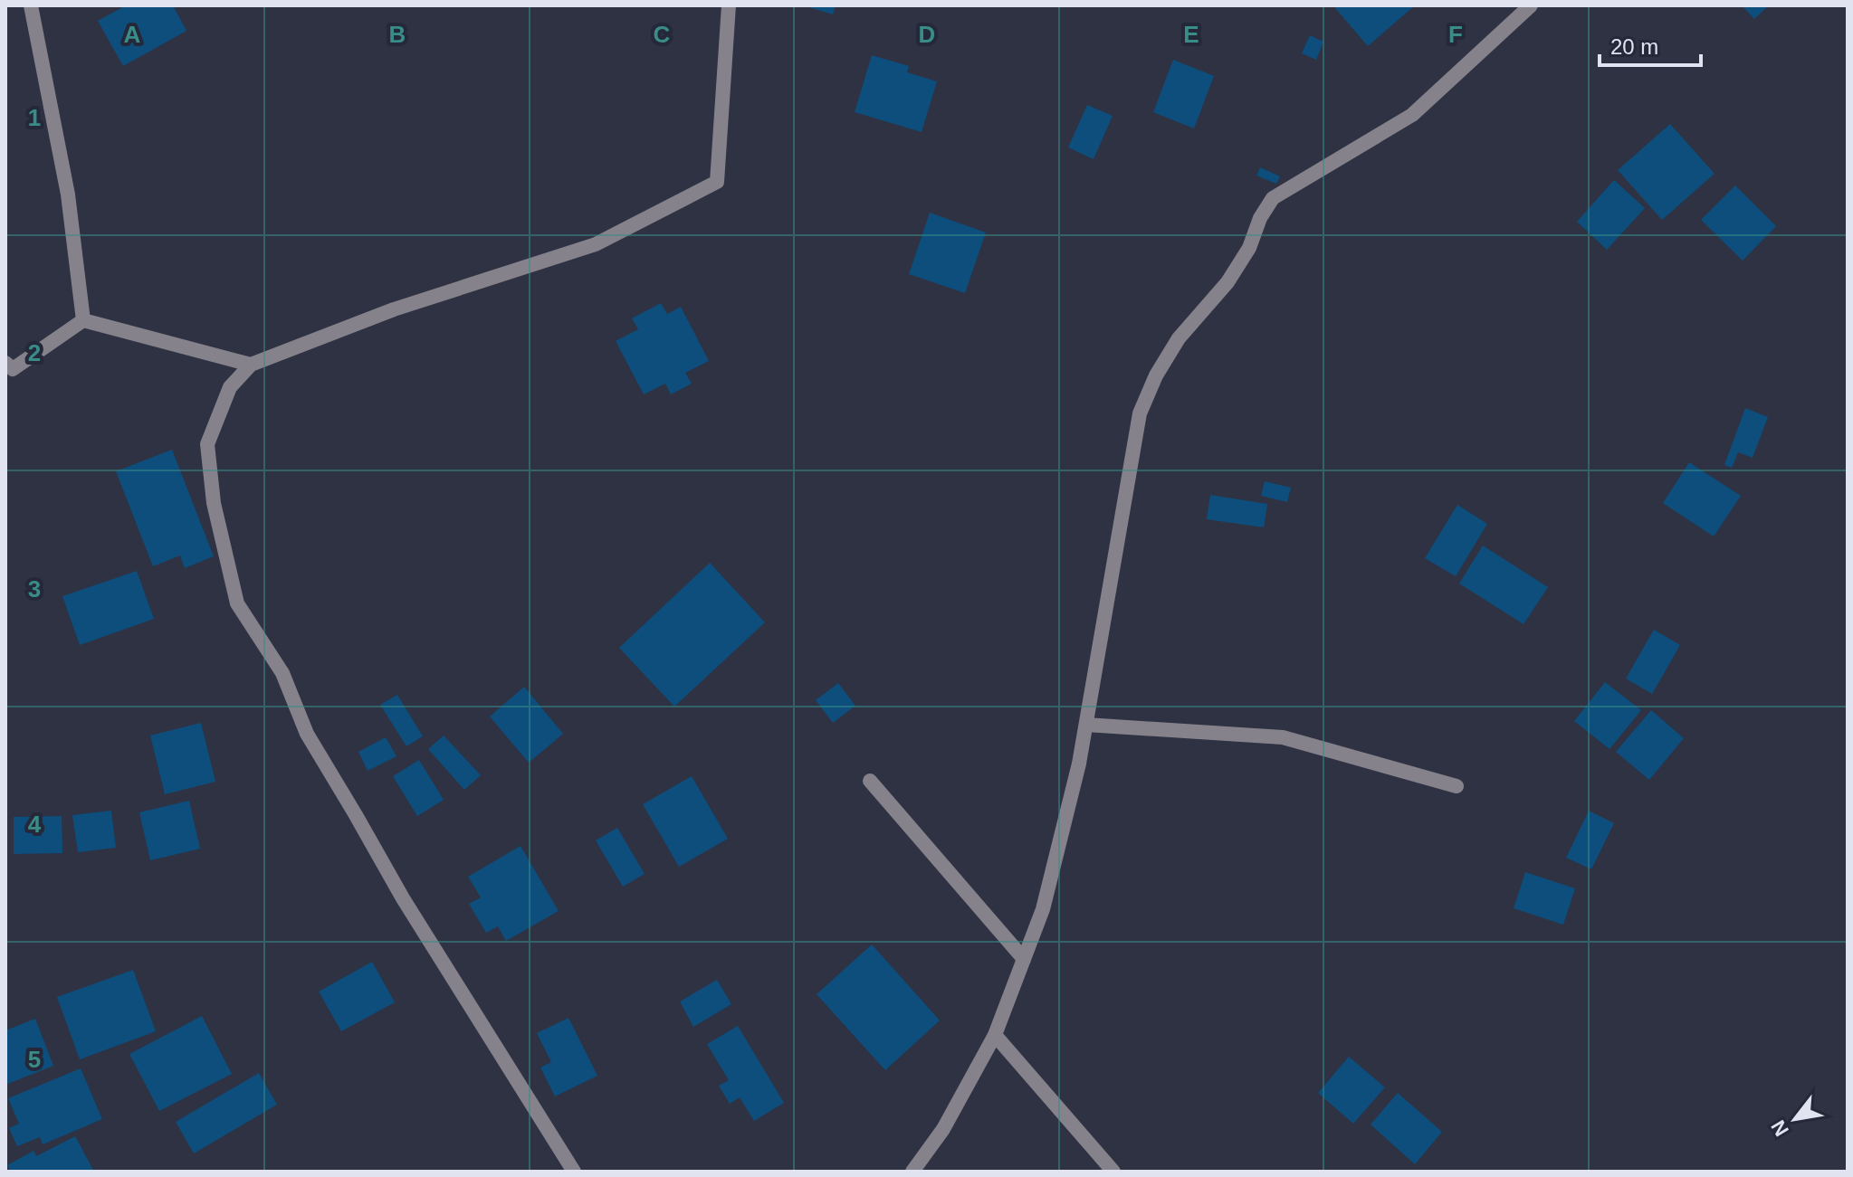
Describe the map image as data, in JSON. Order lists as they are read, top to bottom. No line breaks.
{"scale_bar":"20 m","north":"bottom left","grid":{"columns":["A","B","C","D","E","F"],"rows":["1","2","3","4","5"]}}
